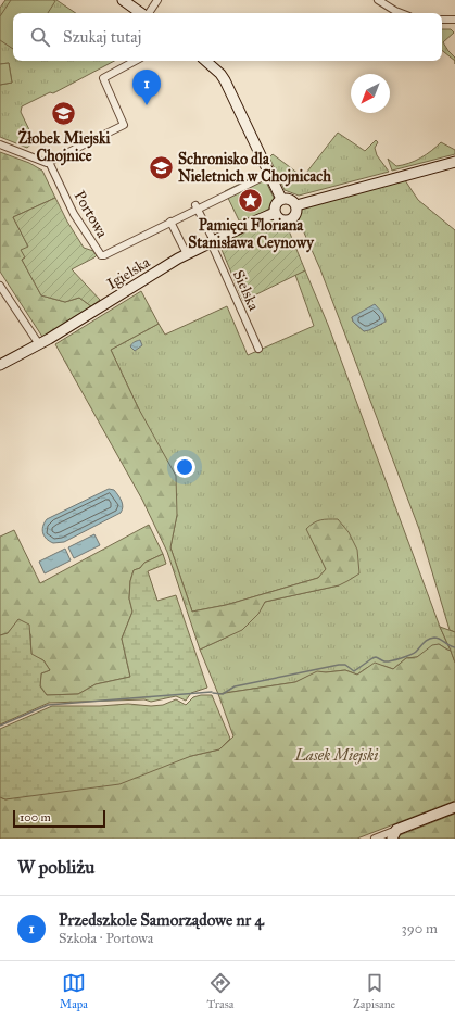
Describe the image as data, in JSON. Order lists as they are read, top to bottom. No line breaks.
{"streets":{"street":["Portowa","Igielska","Sielska"]},"crossings":[["Igielska","Sielska"]],"parks":["Lasek Miejski"],"places":{"school or university":["Żłobek Miejski Chojnice","Schronisko dla Nieletnich w Chojnicach"],"place":["Pamięci Floriana Stanisława Ceynowy"]},"scale_bar":"100 m","north":"bottom left","page":{"search":"Szukaj tutaj","pins":"1","scale":"100 m","heading":"W pobliżu","list":[{"mark":"1","name":"Przedszkole Samorządowe nr 4","note":"Szkoła · Portowa","value":"390 m"}],"nav":["Mapa","Trasa","Zapisane"]}}
